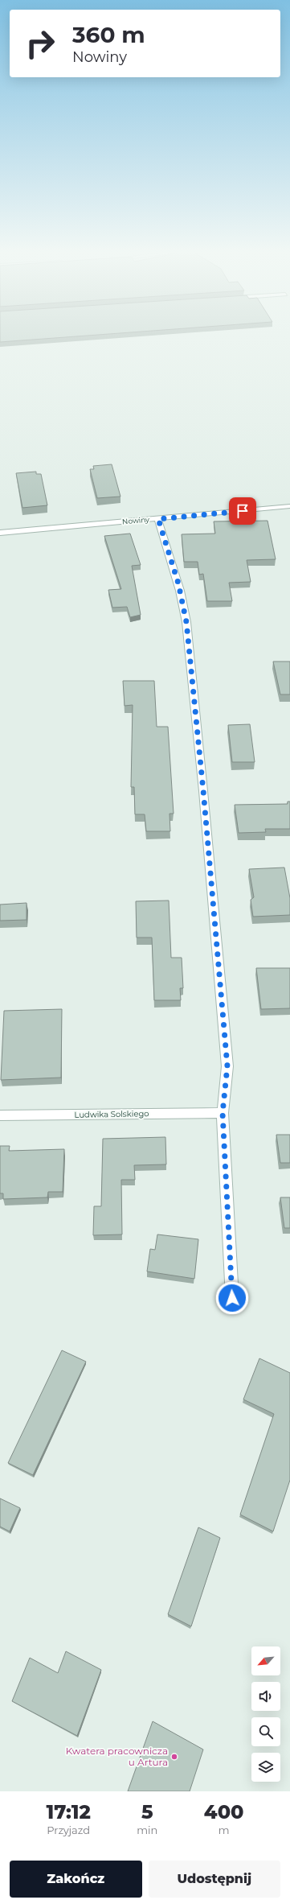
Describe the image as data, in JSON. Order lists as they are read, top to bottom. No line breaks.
{"streets":{"street":["Nowiny","Ludwika Solskiego"]},"places":["Kwatera pracownicza u Artura"],"north":"bottom left","page":{"turn":["360 m","Nowiny"],"eta":["17:12","Przyjazd","5","min","400","m"],"buttons":["Zakończ","Udostępnij"]}}
